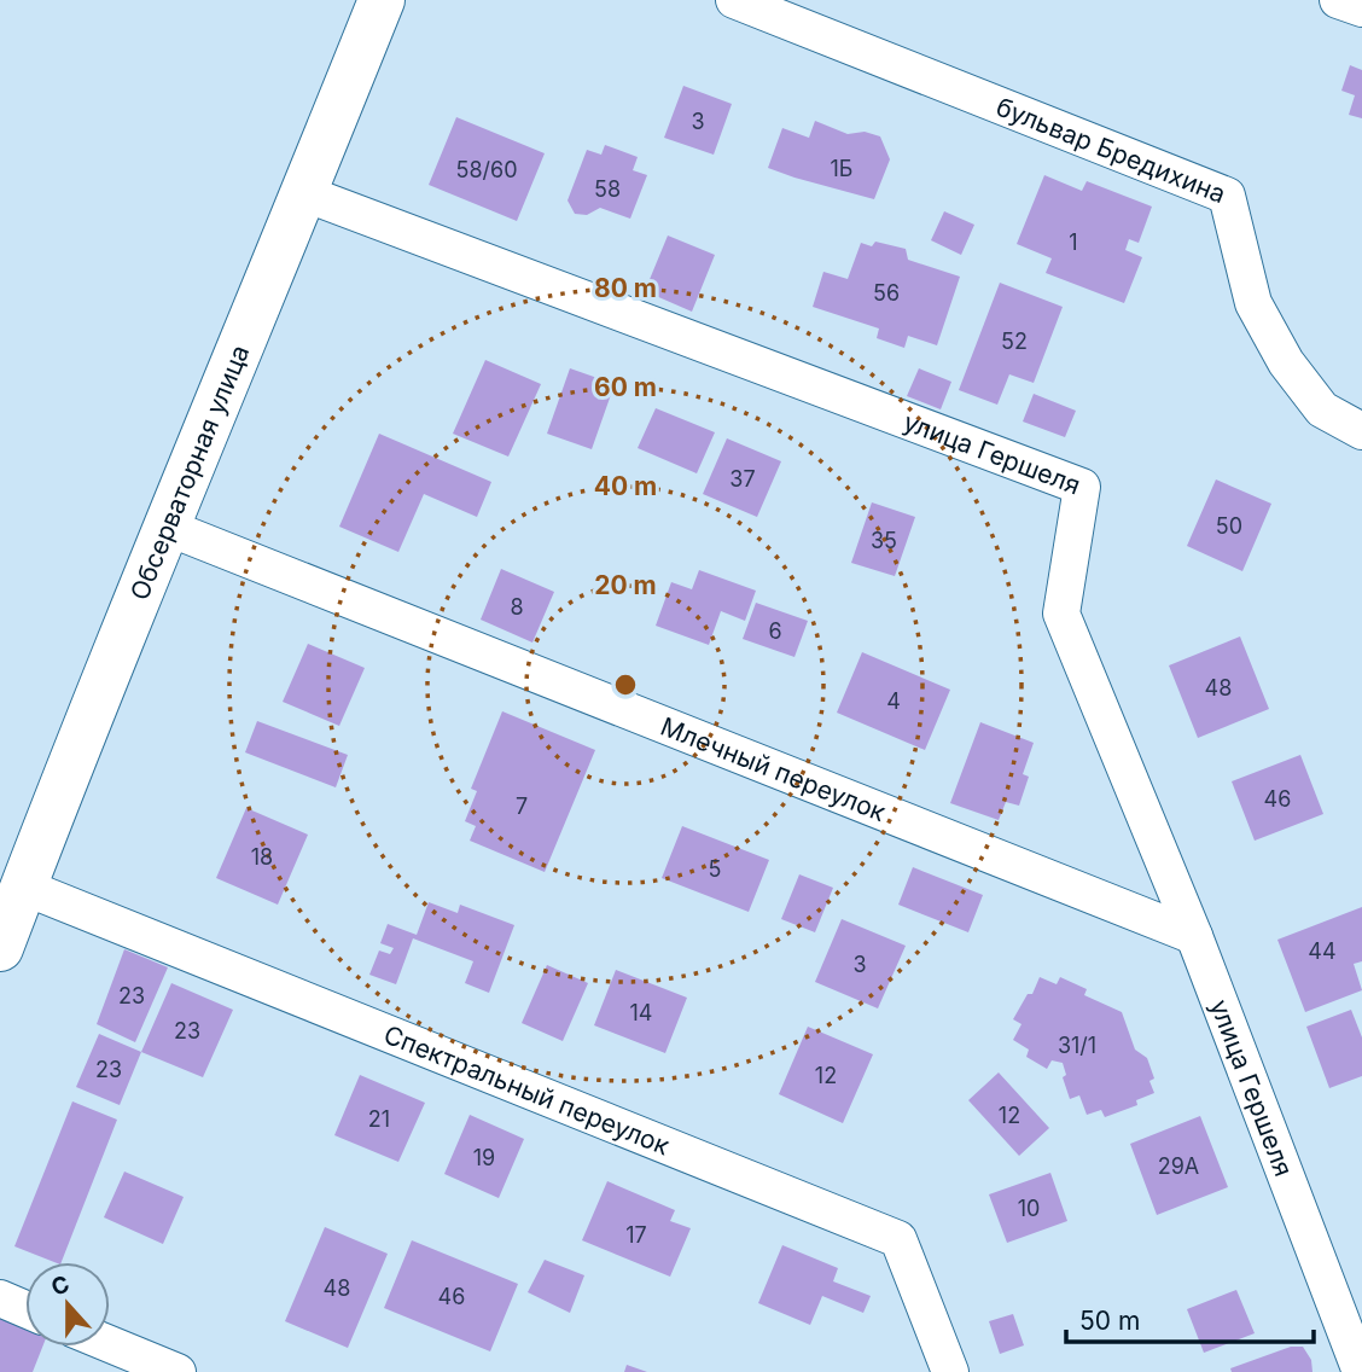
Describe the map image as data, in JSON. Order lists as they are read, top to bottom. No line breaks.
{"streets":{"main road":["Обсерваторная улица"],"street":["бульвар Бредихина","улица Гершеля","Млечный переулок","Спектральный переулок"]},"crossings":[["улица Гершеля","Обсерваторная улица"],["улица Гершеля","Млечный переулок"],["Обсерваторная улица","Млечный переулок"],["Обсерваторная улица","Спектральный переулок"]],"house_numbers":["3","1Б","58/60","58","1","56","52","37","50","35","8","6","48","4","46","7","18","5","44","3","23","14","23","31/1","23","12","12","21","19","29А","10","17","48","46"],"scale_bar":"50 m","north":"top","rings":["80 m","60 m","40 m","20 m"]}
